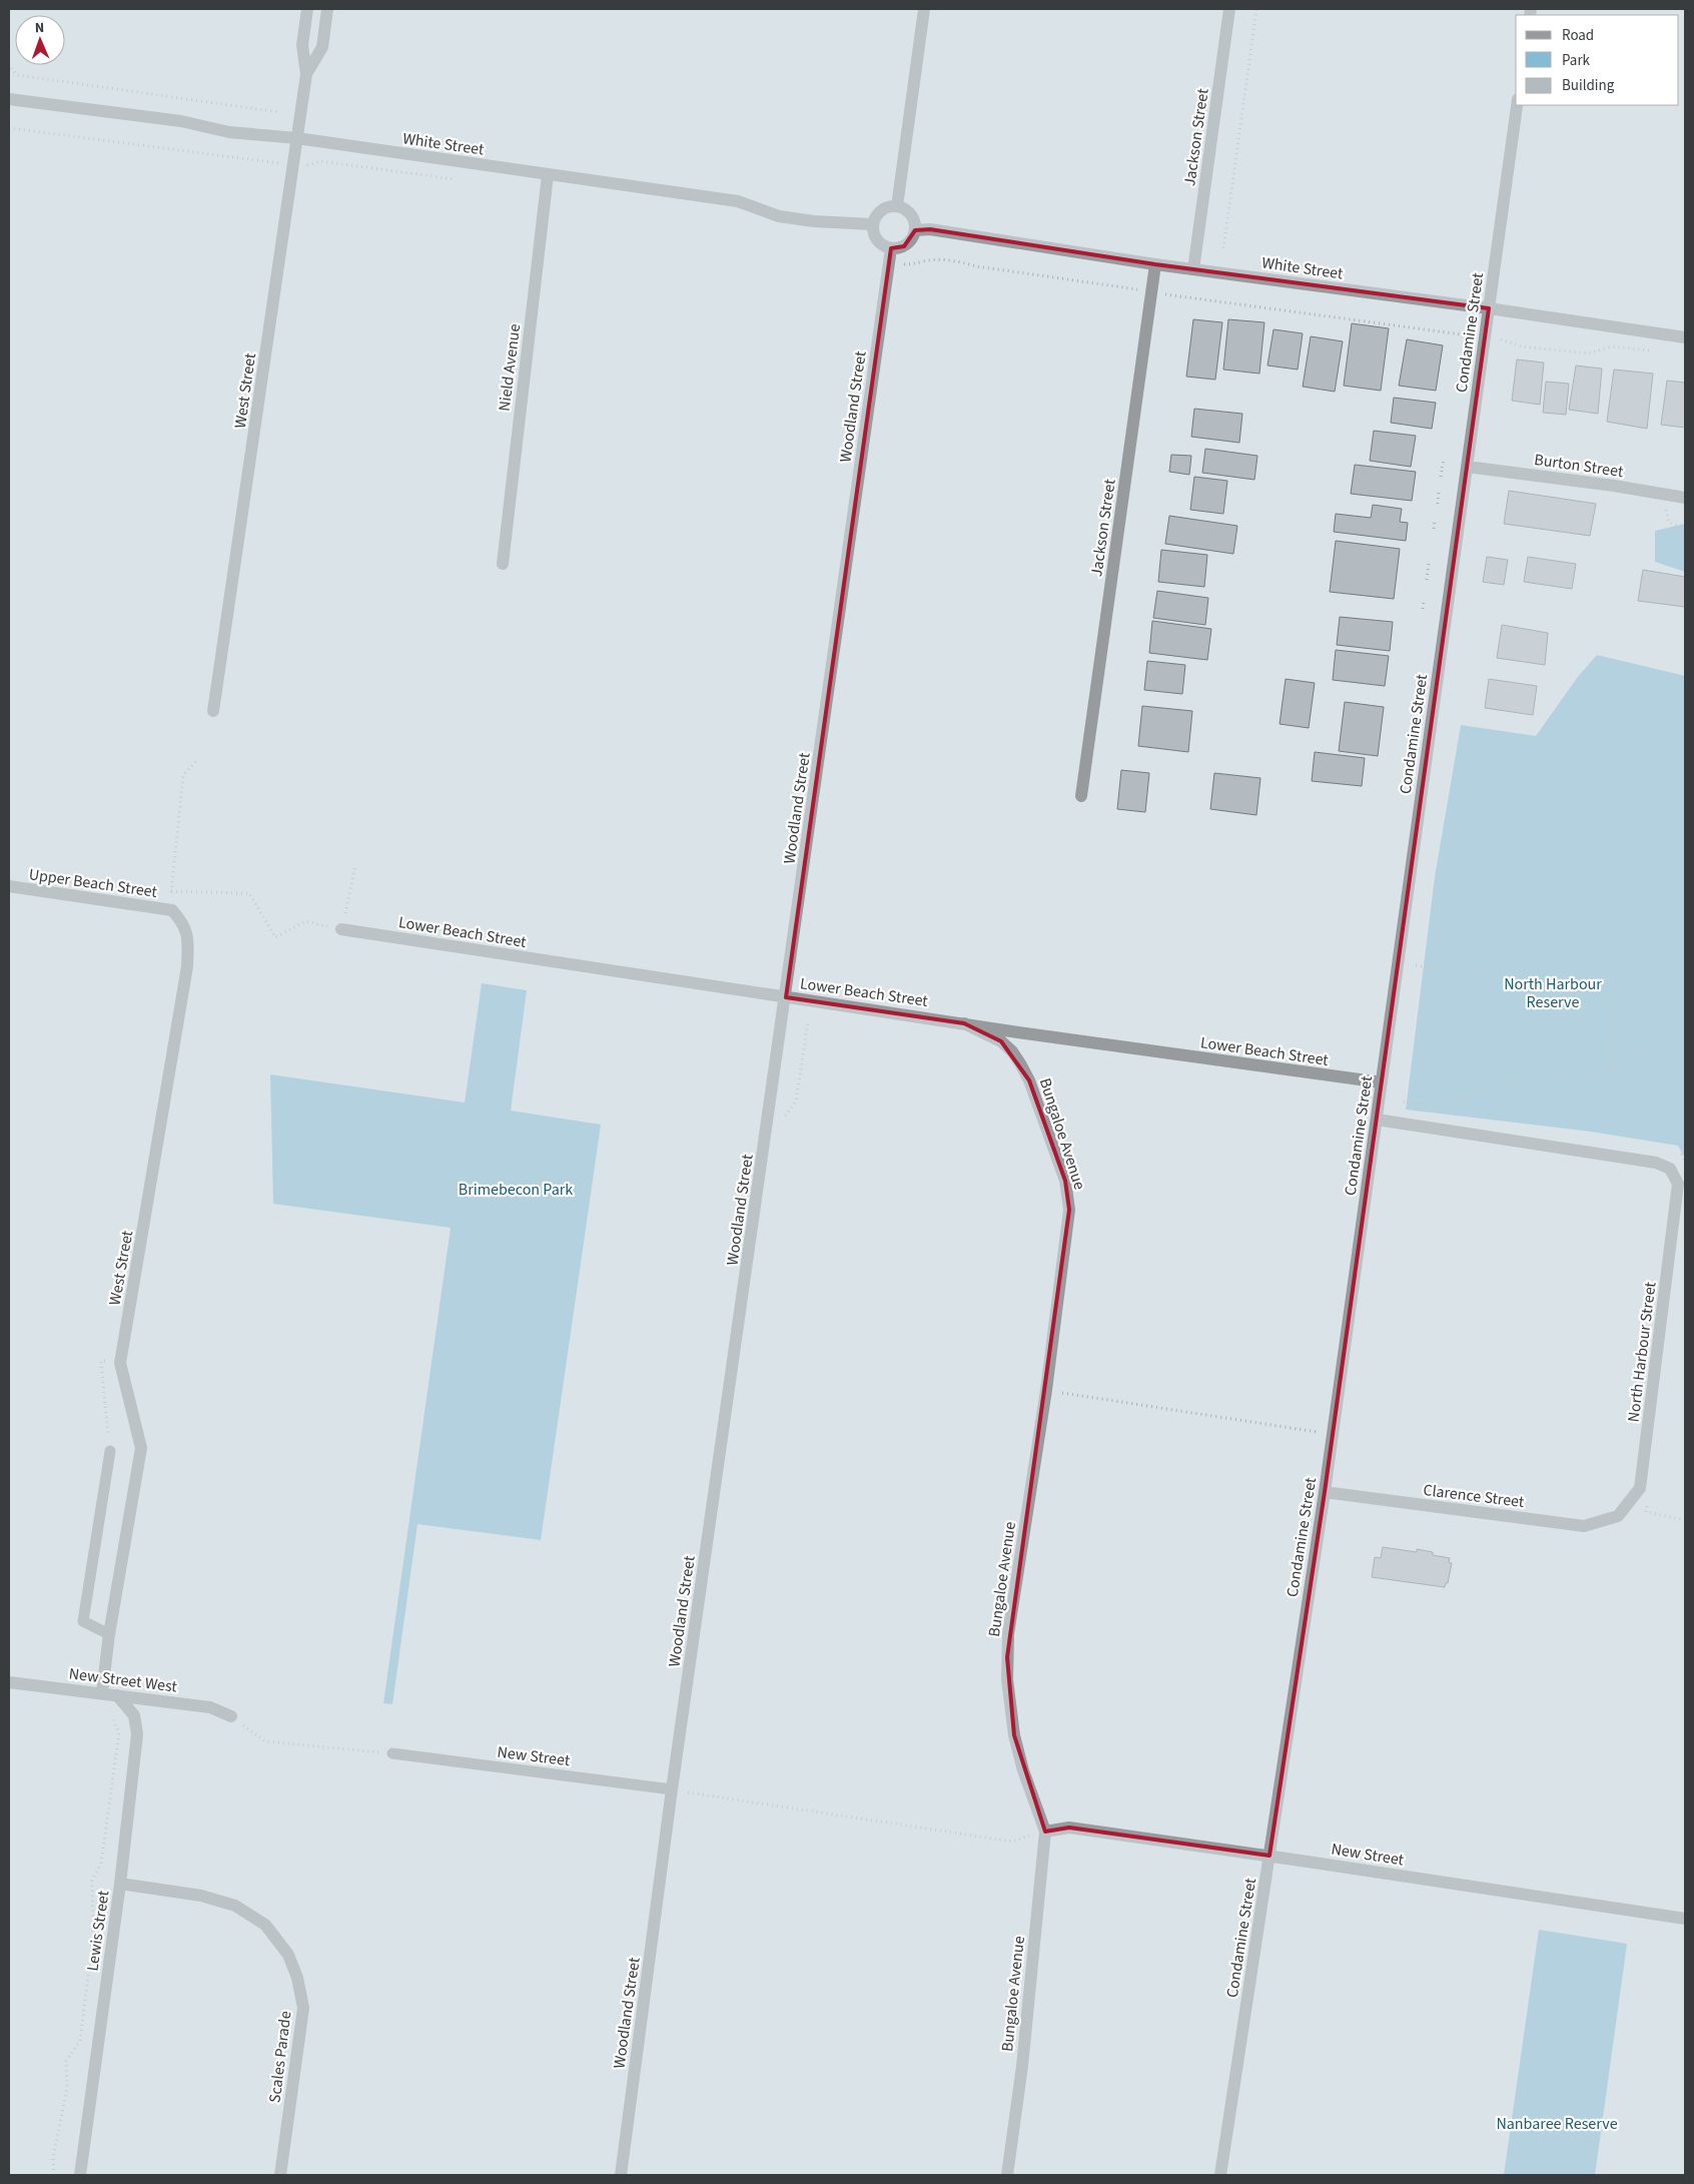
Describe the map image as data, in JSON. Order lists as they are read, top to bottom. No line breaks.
{"streets":{"street":["Jackson Street","White Street","Condamine Street","Nield Avenue","West Street","Woodland Street","Burton Street","Upper Beach Street","Lower Beach Street","Bungaloe Avenue","North Harbour Street","Clarence Street","New Street West","New Street","Lewis Street","Scales Parade"]},"crossings":[["Jackson Street","White Street"],["White Street","Condamine Street"],["White Street","Nield Avenue"],["White Street","West Street"],["White Street","Woodland Street"],["Condamine Street","Burton Street"],["Condamine Street","Lower Beach Street"],["Condamine Street","North Harbour Street"],["Condamine Street","Clarence Street"],["Condamine Street","New Street"],["West Street","Upper Beach Street"],["West Street","New Street West"],["Woodland Street","Lower Beach Street"],["Woodland Street","New Street"],["Lower Beach Street","Bungaloe Avenue"],["Bungaloe Avenue","New Street"],["North Harbour Street","Clarence Street"],["New Street West","Lewis Street"],["Lewis Street","Scales Parade"]],"parks":["North Harbour Reserve","Brimebecon Park","Nanbaree Reserve"],"legend":["Road","Park","Building"],"north":"top"}
